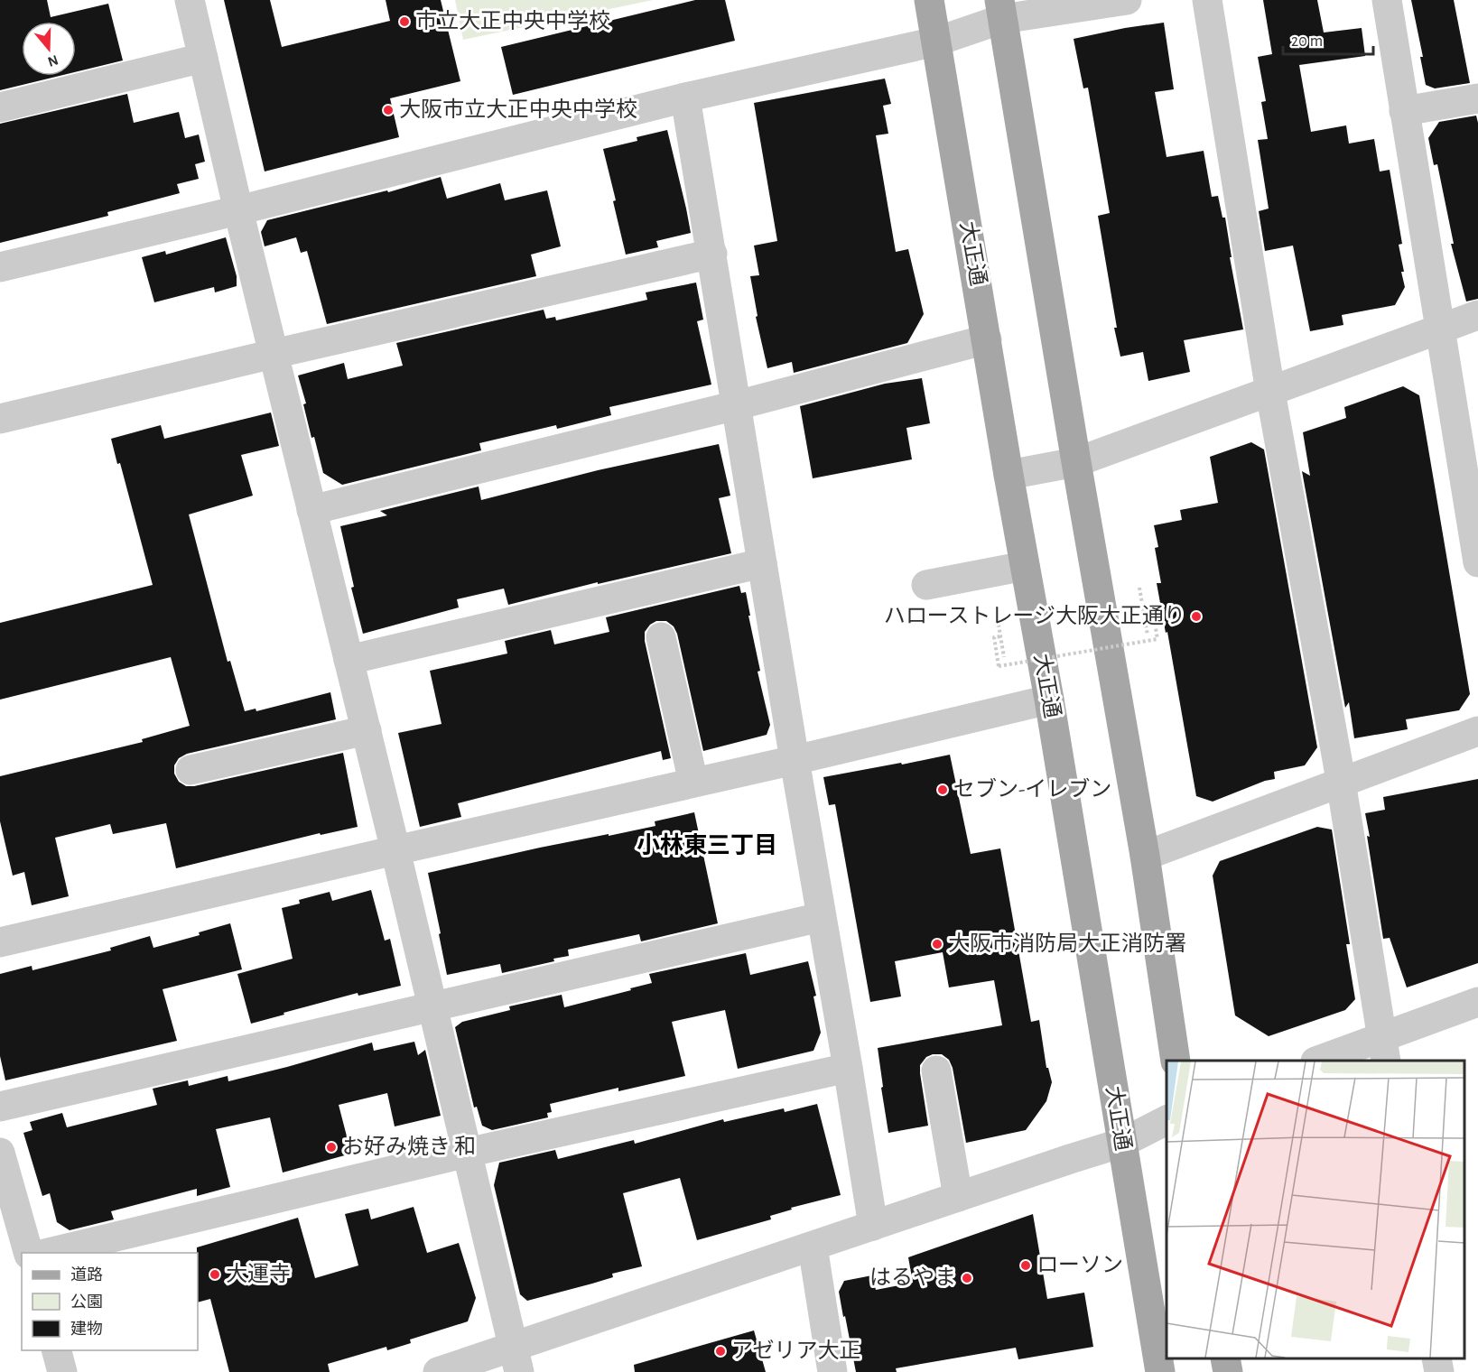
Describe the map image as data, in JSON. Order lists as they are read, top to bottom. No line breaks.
{"streets":{"main road":["大正通"]},"districts":["小林東三丁目"],"places":["市立大正中央中学校","大阪市立大正中央中学校","ハローストレージ大阪大正通り","セブン-イレブン","大阪市消防局大正消防署","お好み焼き 和","ローソン","大運寺","はるやま","アゼリア大正"],"legend":["道路","公園","建物"],"scale_bar":"20 m","north":"bottom"}
